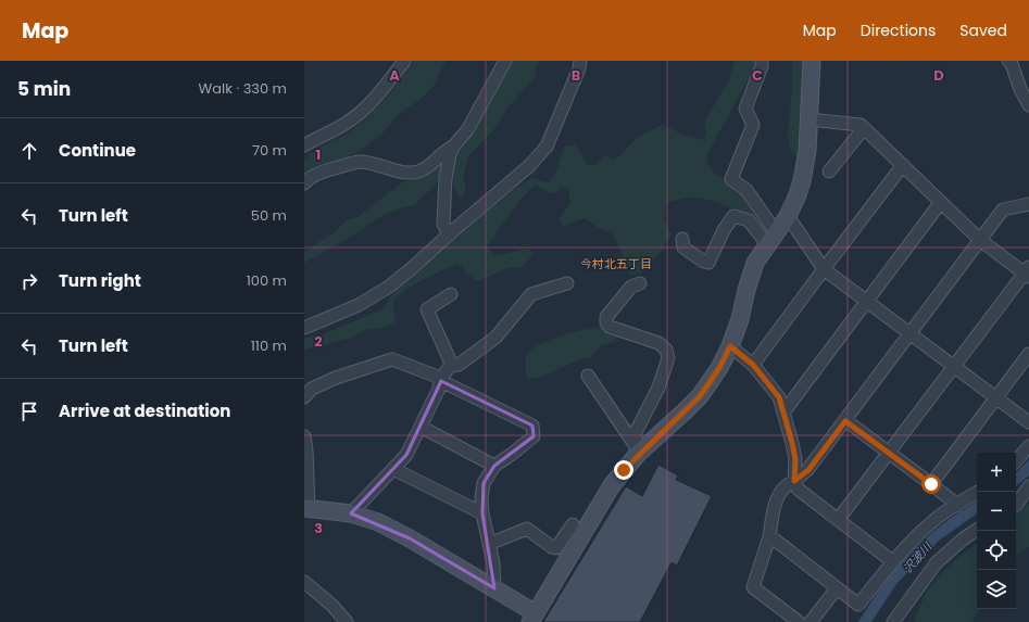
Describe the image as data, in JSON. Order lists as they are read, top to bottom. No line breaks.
{"districts":["今村北五丁目"],"water":["沢波川"],"page":{"header":"Map","nav":["Map","Directions","Saved"],"heading":["5 min","Walk · 330 m"],"list":[["Continue","70 m"],["Turn left","50 m"],["Turn right","100 m"],["Turn left","110 m"],"Arrive at destination"],"map_buttons":["+","−"]},"grid":{"columns":["A","B","C","D"],"rows":["1","2","3"]}}
